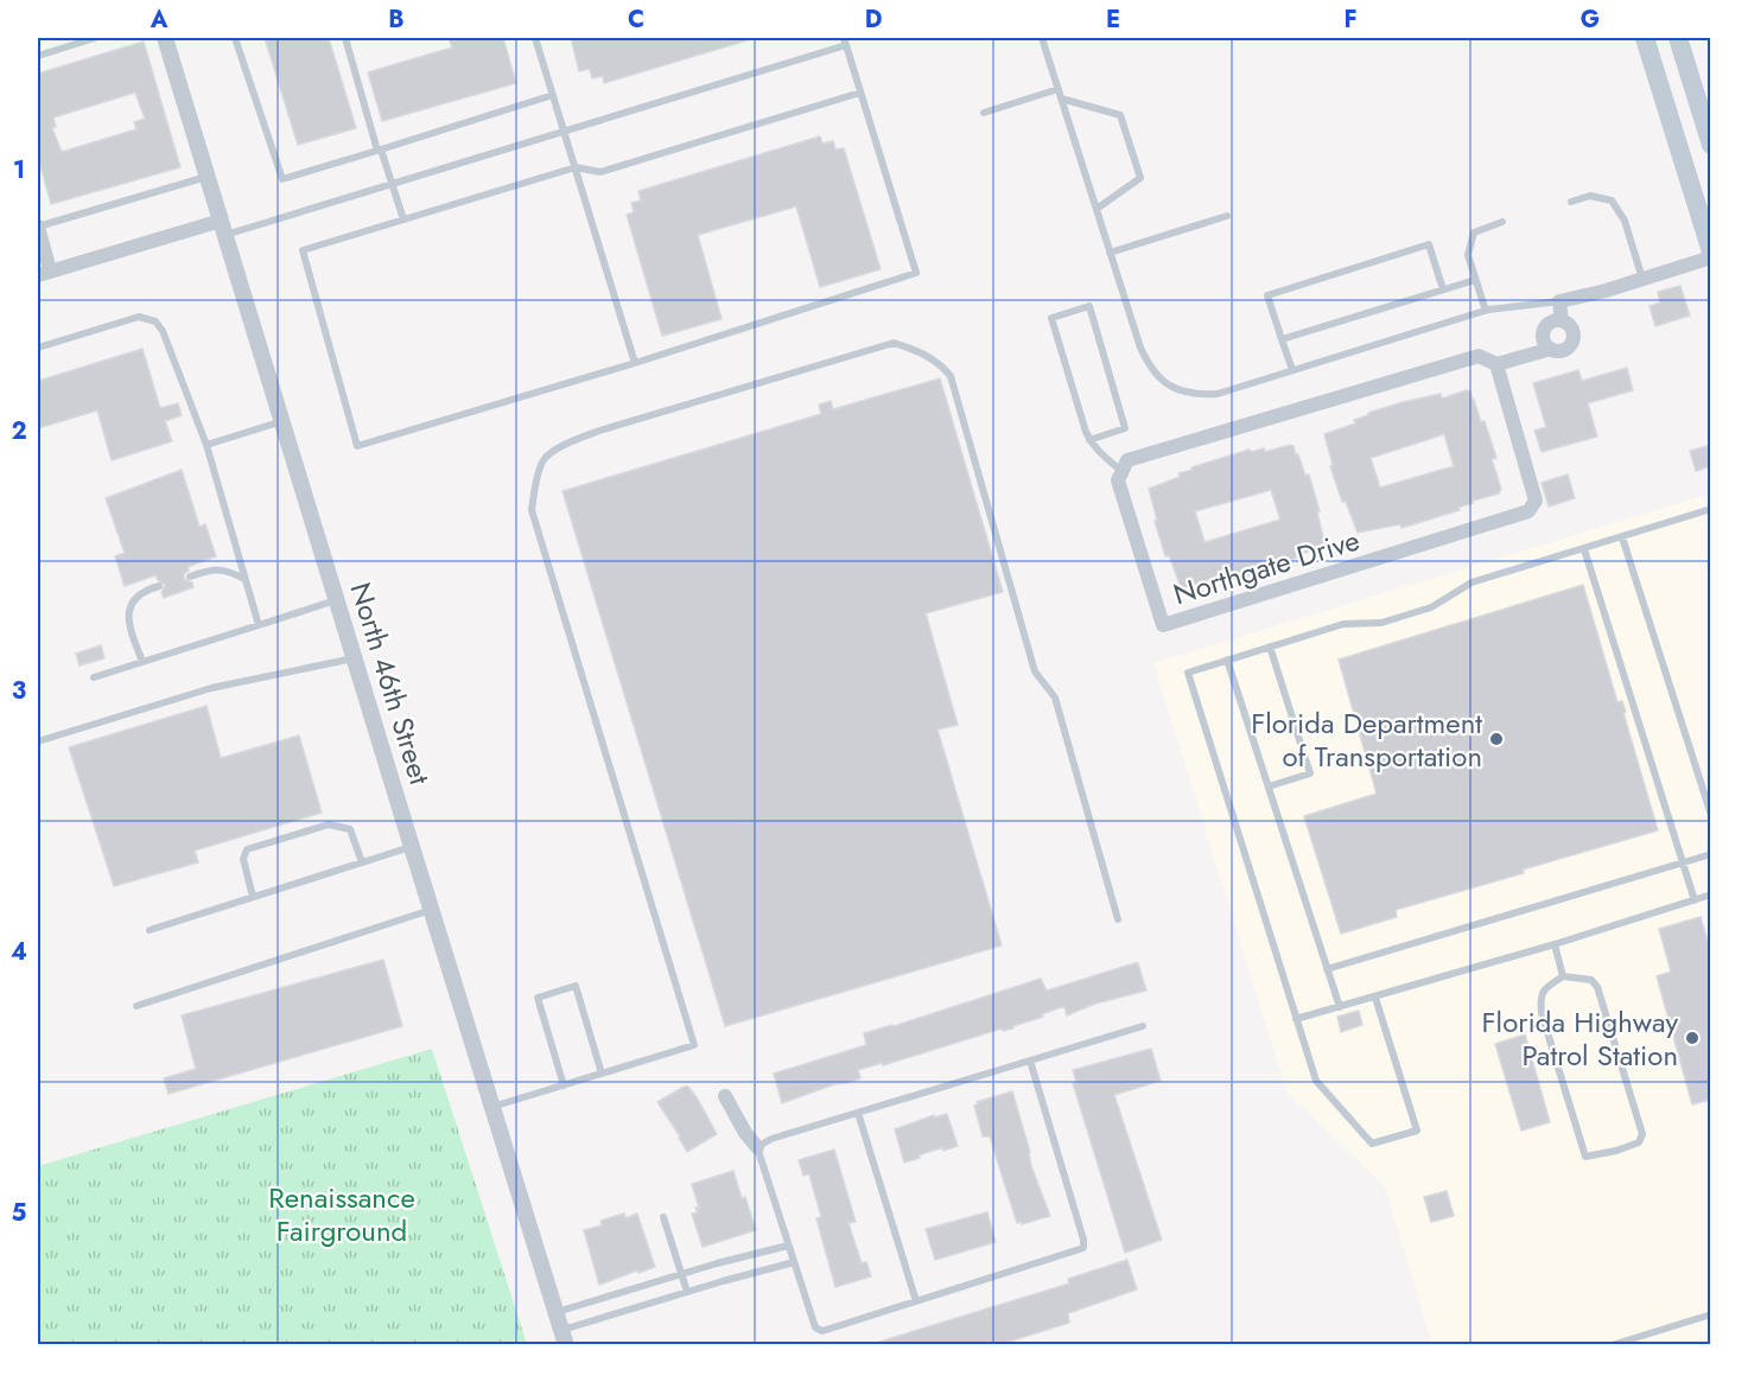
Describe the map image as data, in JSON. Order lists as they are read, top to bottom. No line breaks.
{"streets":{"street":["Northgate Drive","North 46th Street"]},"parks":["Renaissance Fairground"],"places":["Florida Department of Transportation","Florida Highway Patrol Station"],"grid":{"columns":["A","B","C","D","E","F","G"],"rows":["1","2","3","4","5"]}}
